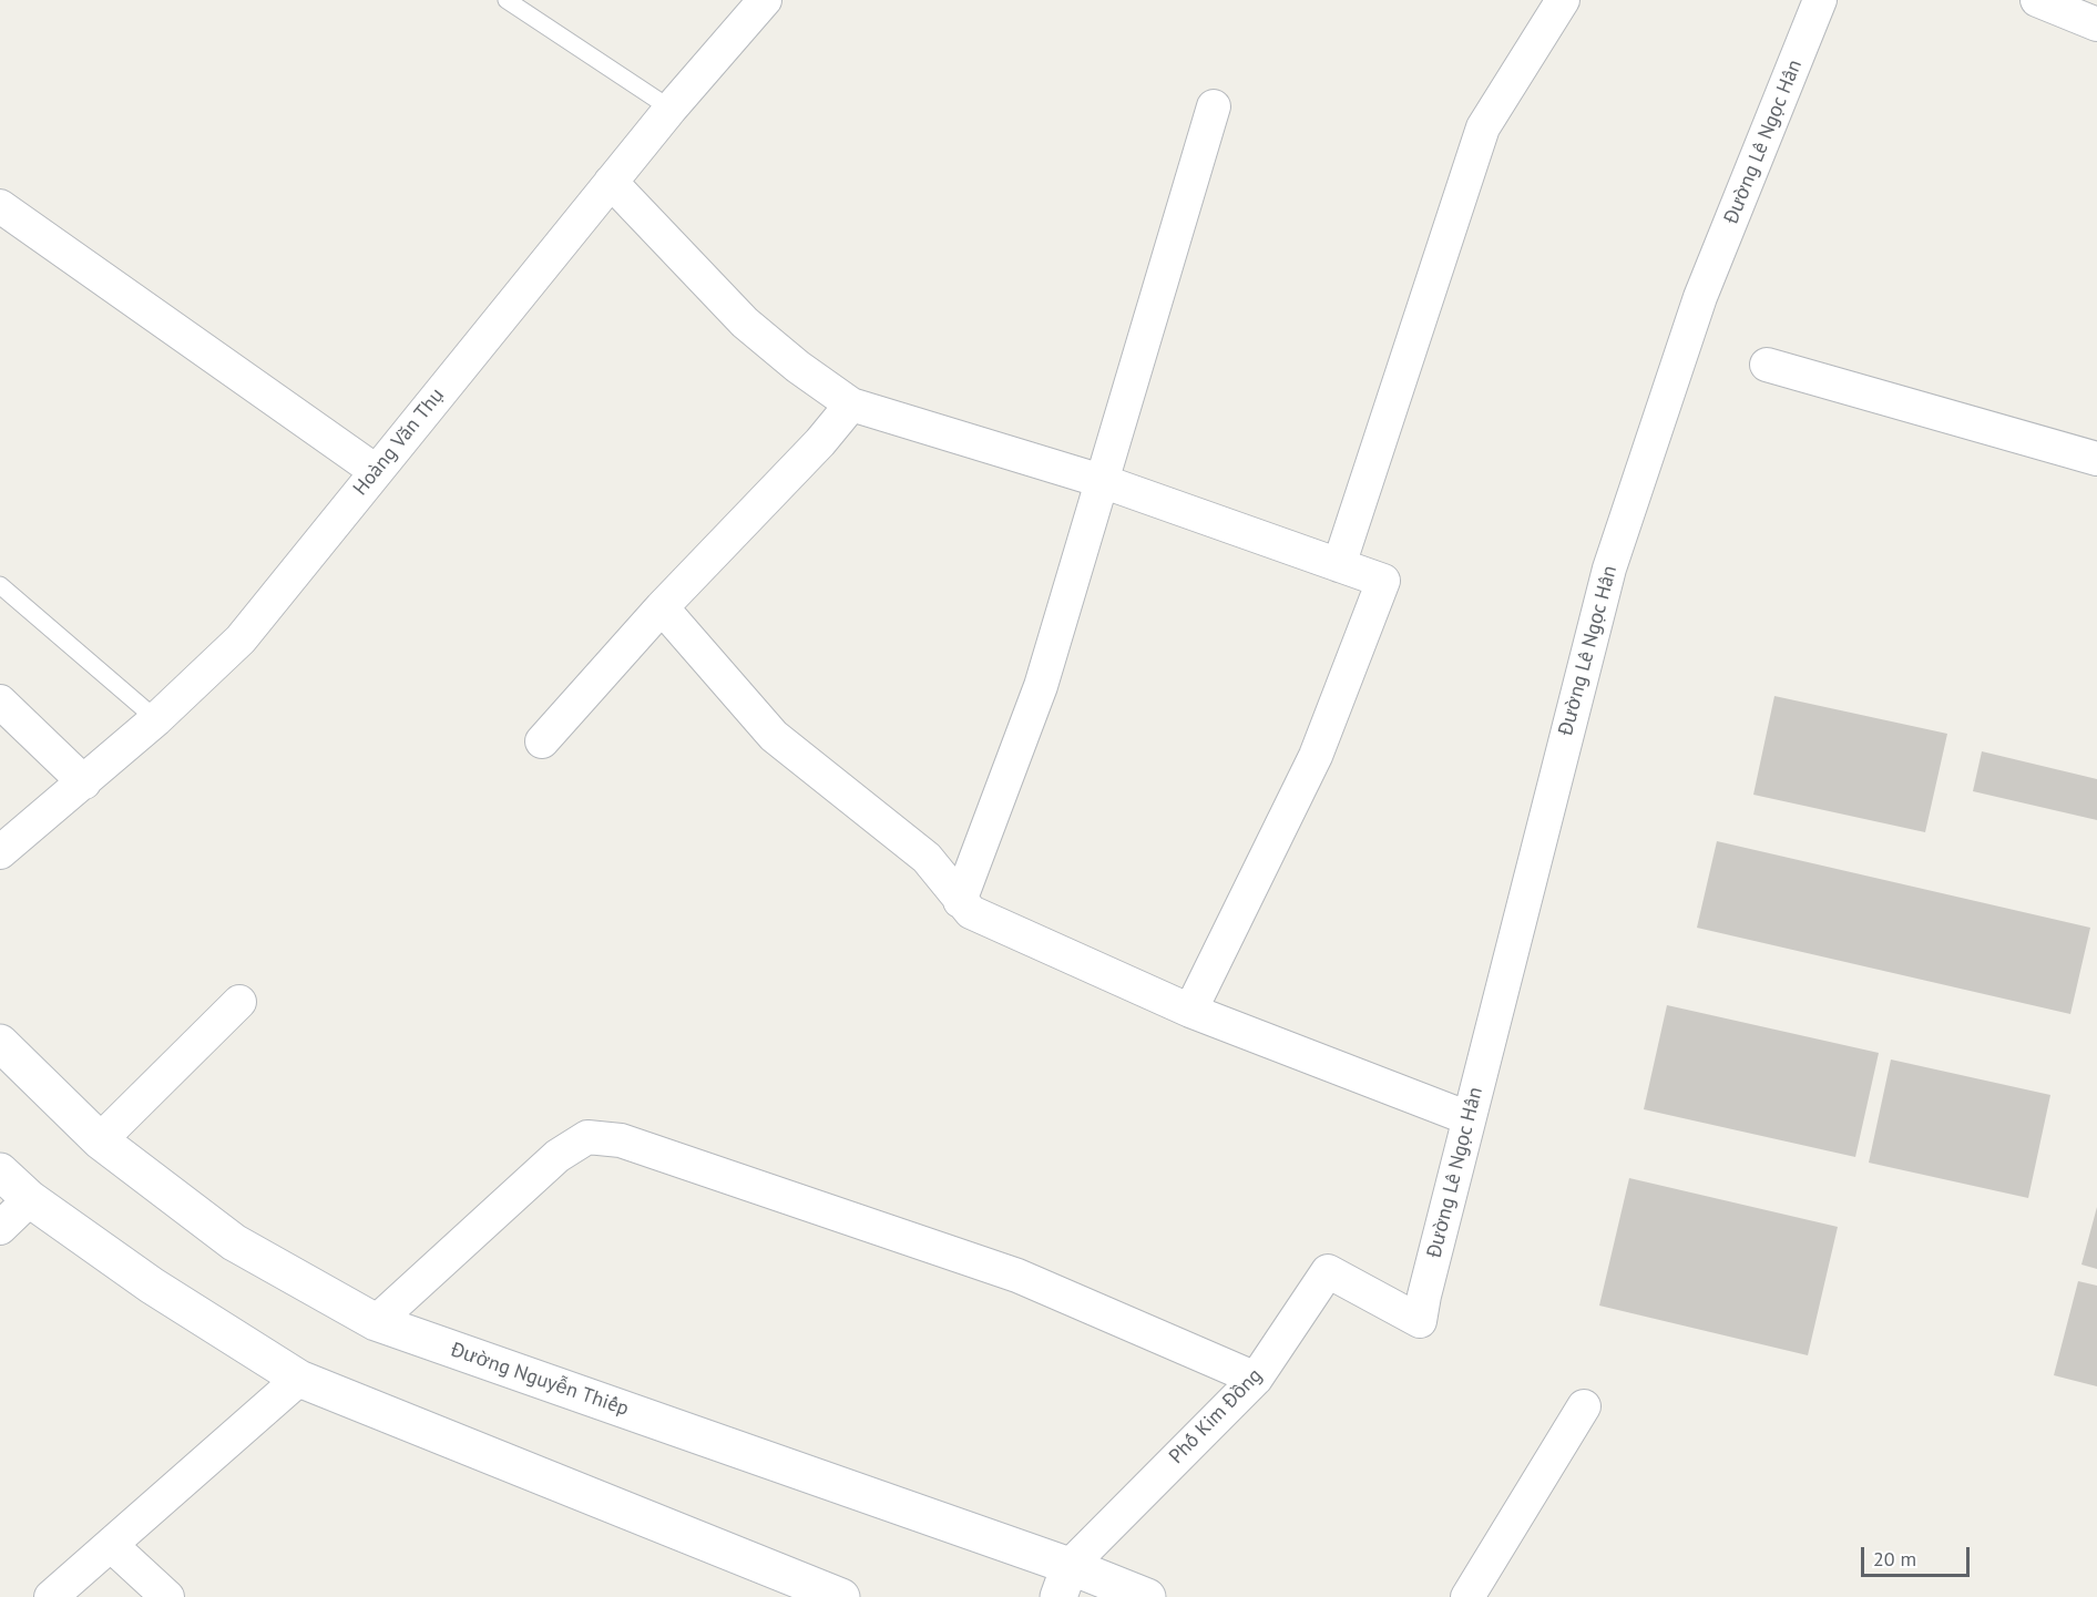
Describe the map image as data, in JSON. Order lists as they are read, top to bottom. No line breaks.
{"streets":{"street":["Đường Lê Ngọc Hân","Hoàng Văn Thụ","Đường Nguyễn Thiếp","Phố Kim Đồng"]},"crossings":[["Đường Lê Ngọc Hân","Phố Kim Đồng"],["Đường Nguyễn Thiếp","Phố Kim Đồng"]],"scale_bar":"20 m"}
